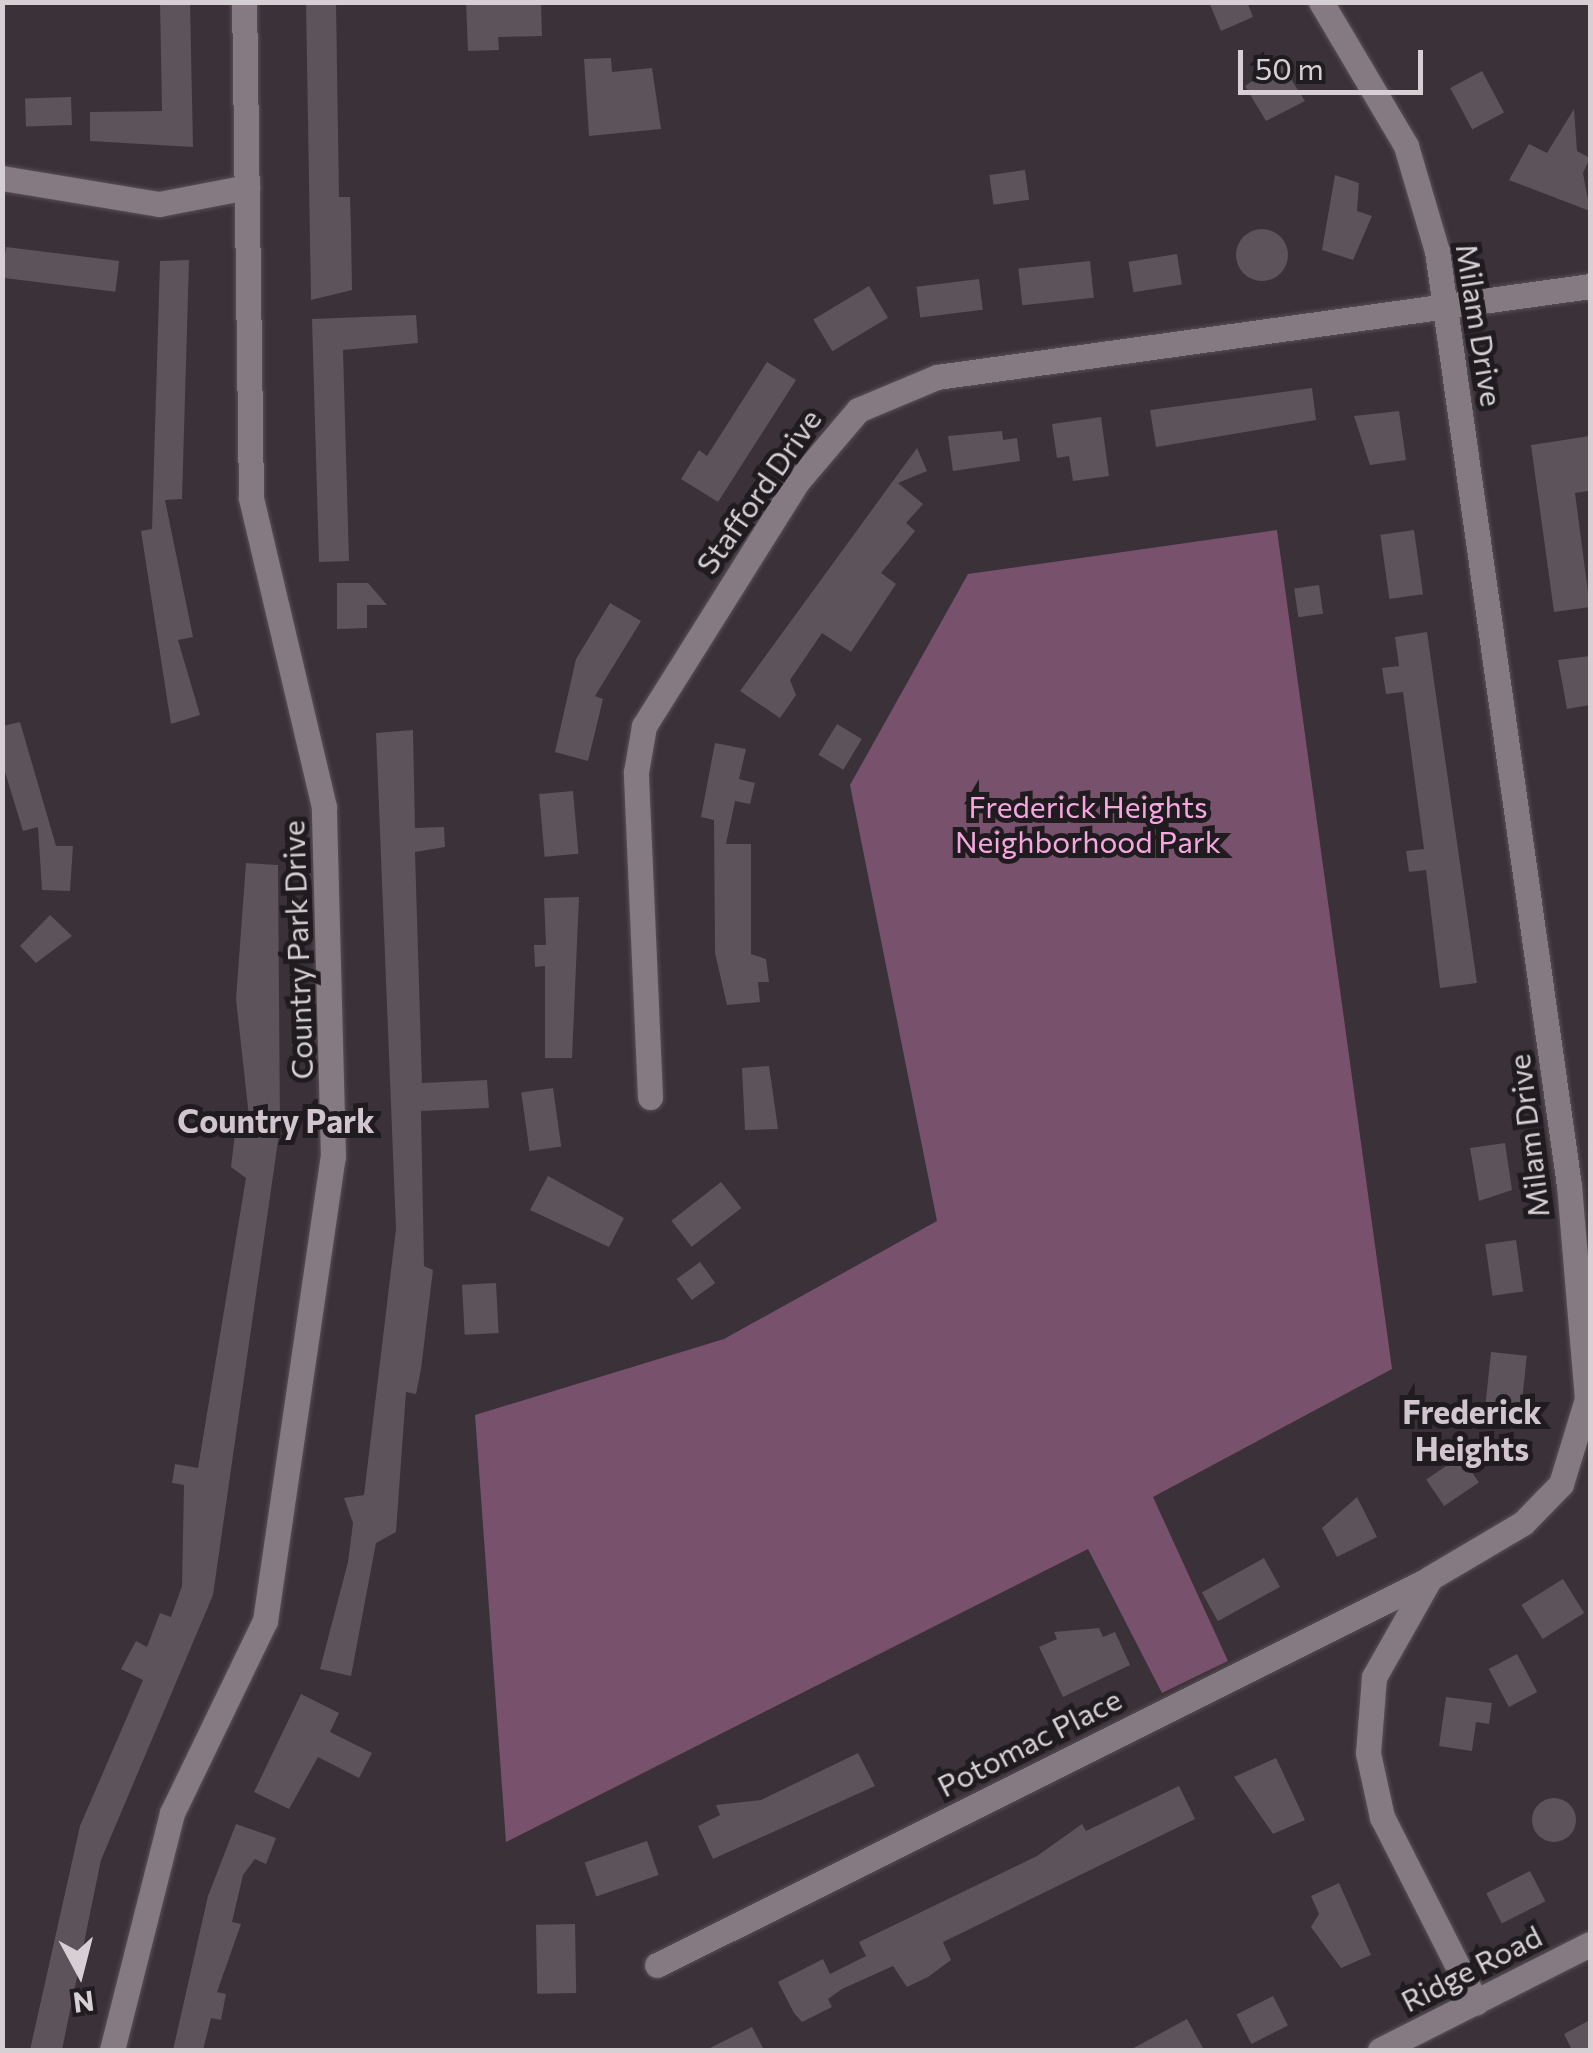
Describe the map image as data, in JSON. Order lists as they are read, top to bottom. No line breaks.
{"streets":{"street":["Milam Drive","Stafford Drive","Country Park Drive","Potomac Place","Ridge Road"]},"crossings":[["Milam Drive","Stafford Drive"],["Milam Drive","Potomac Place"],["Milam Drive","Ridge Road"]],"districts":["Country Park","Frederick Heights"],"parks":["Frederick Heights Neighborhood Park"],"scale_bar":"50 m","north":"bottom"}
